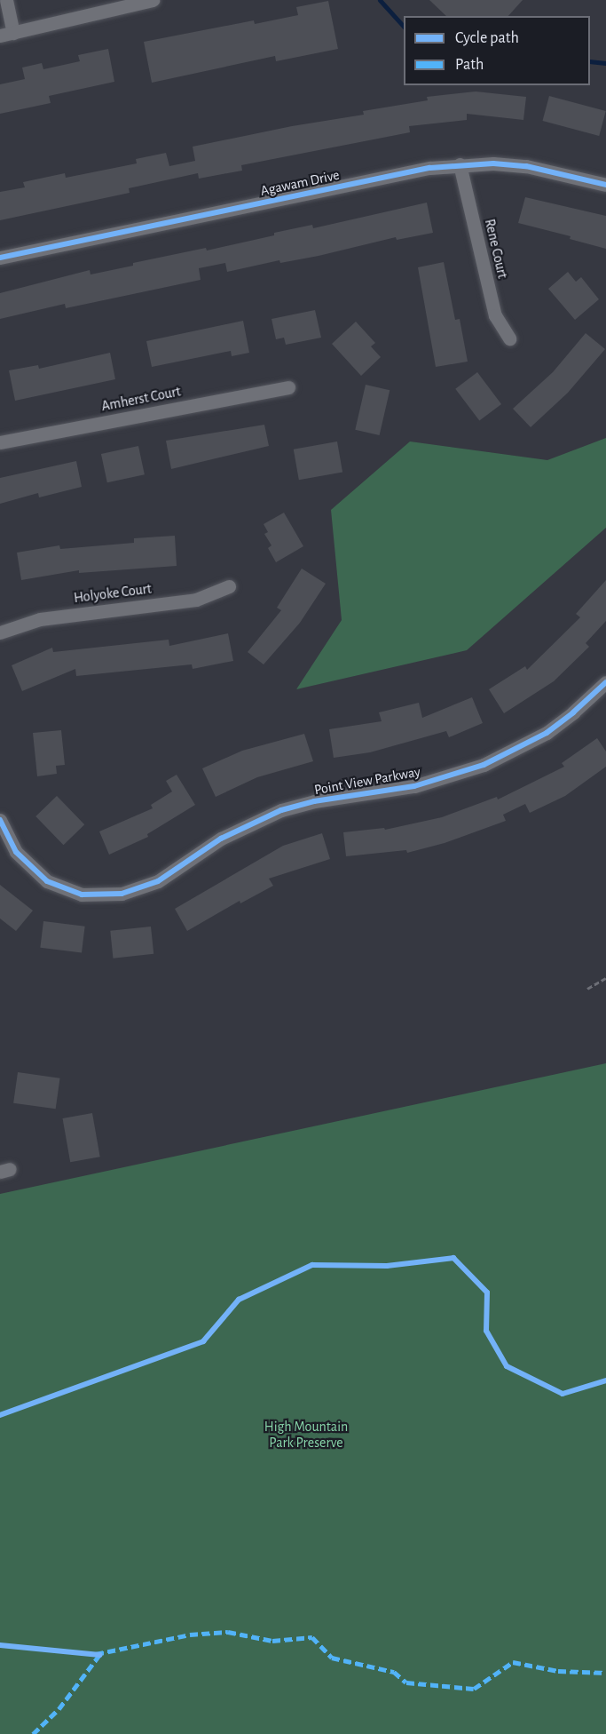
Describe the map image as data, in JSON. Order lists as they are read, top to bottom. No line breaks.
{"streets":{"street":["Agawam Drive","Rene Court","Amherst Court","Holyoke Court","Point View Parkway"]},"crossings":[["Agawam Drive","Rene Court"]],"parks":["High Mountain Park Preserve"],"legend":["Cycle path","Path"]}
